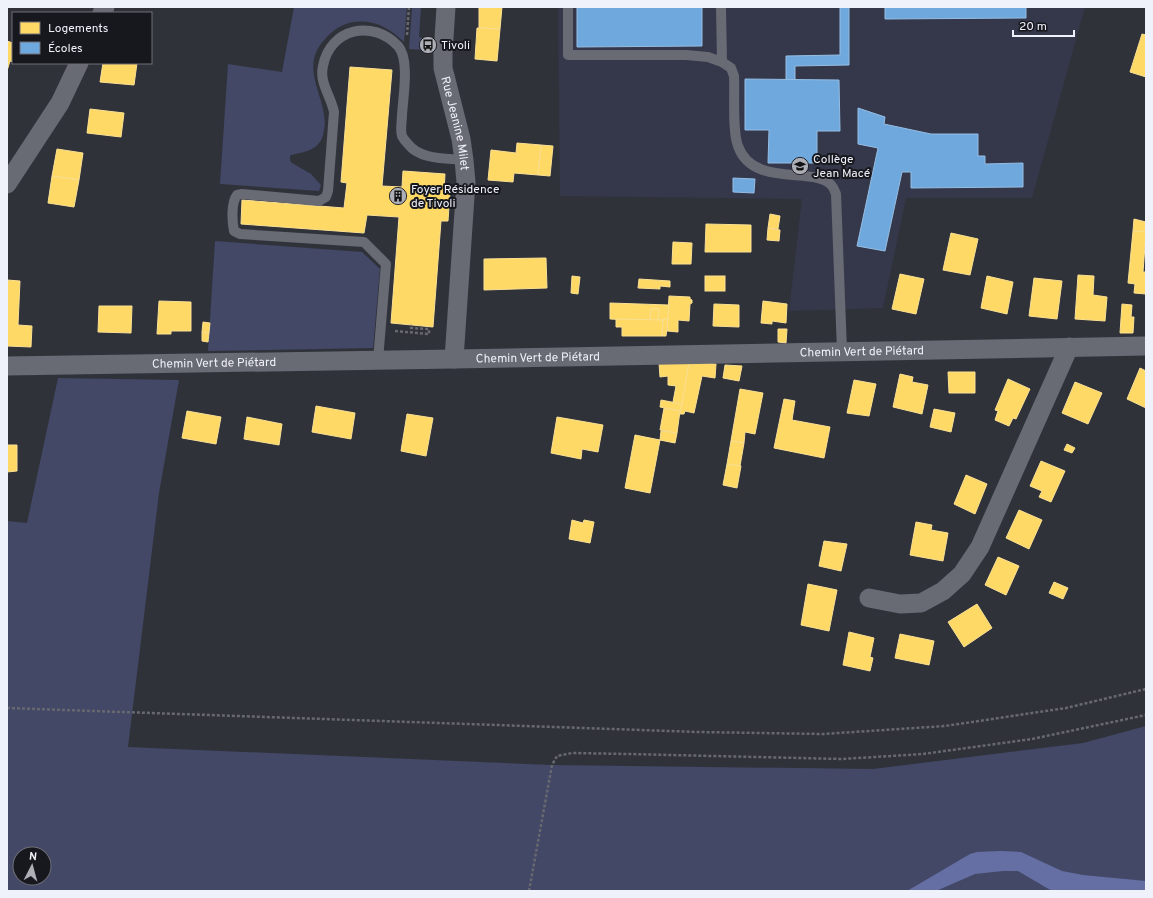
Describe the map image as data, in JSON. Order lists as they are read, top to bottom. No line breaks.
{"streets":{"street":["Rue Jeanine Milet","Chemin Vert de Piétard"]},"crossings":[["Rue Jeanine Milet","Chemin Vert de Piétard"]],"places":{"bus stop":["Tivoli"],"school or university":["Collège Jean Macé"],"building":["Foyer Résidence de Tivoli"]},"legend":["Logements","Écoles"],"scale_bar":"20 m","north":"top"}
